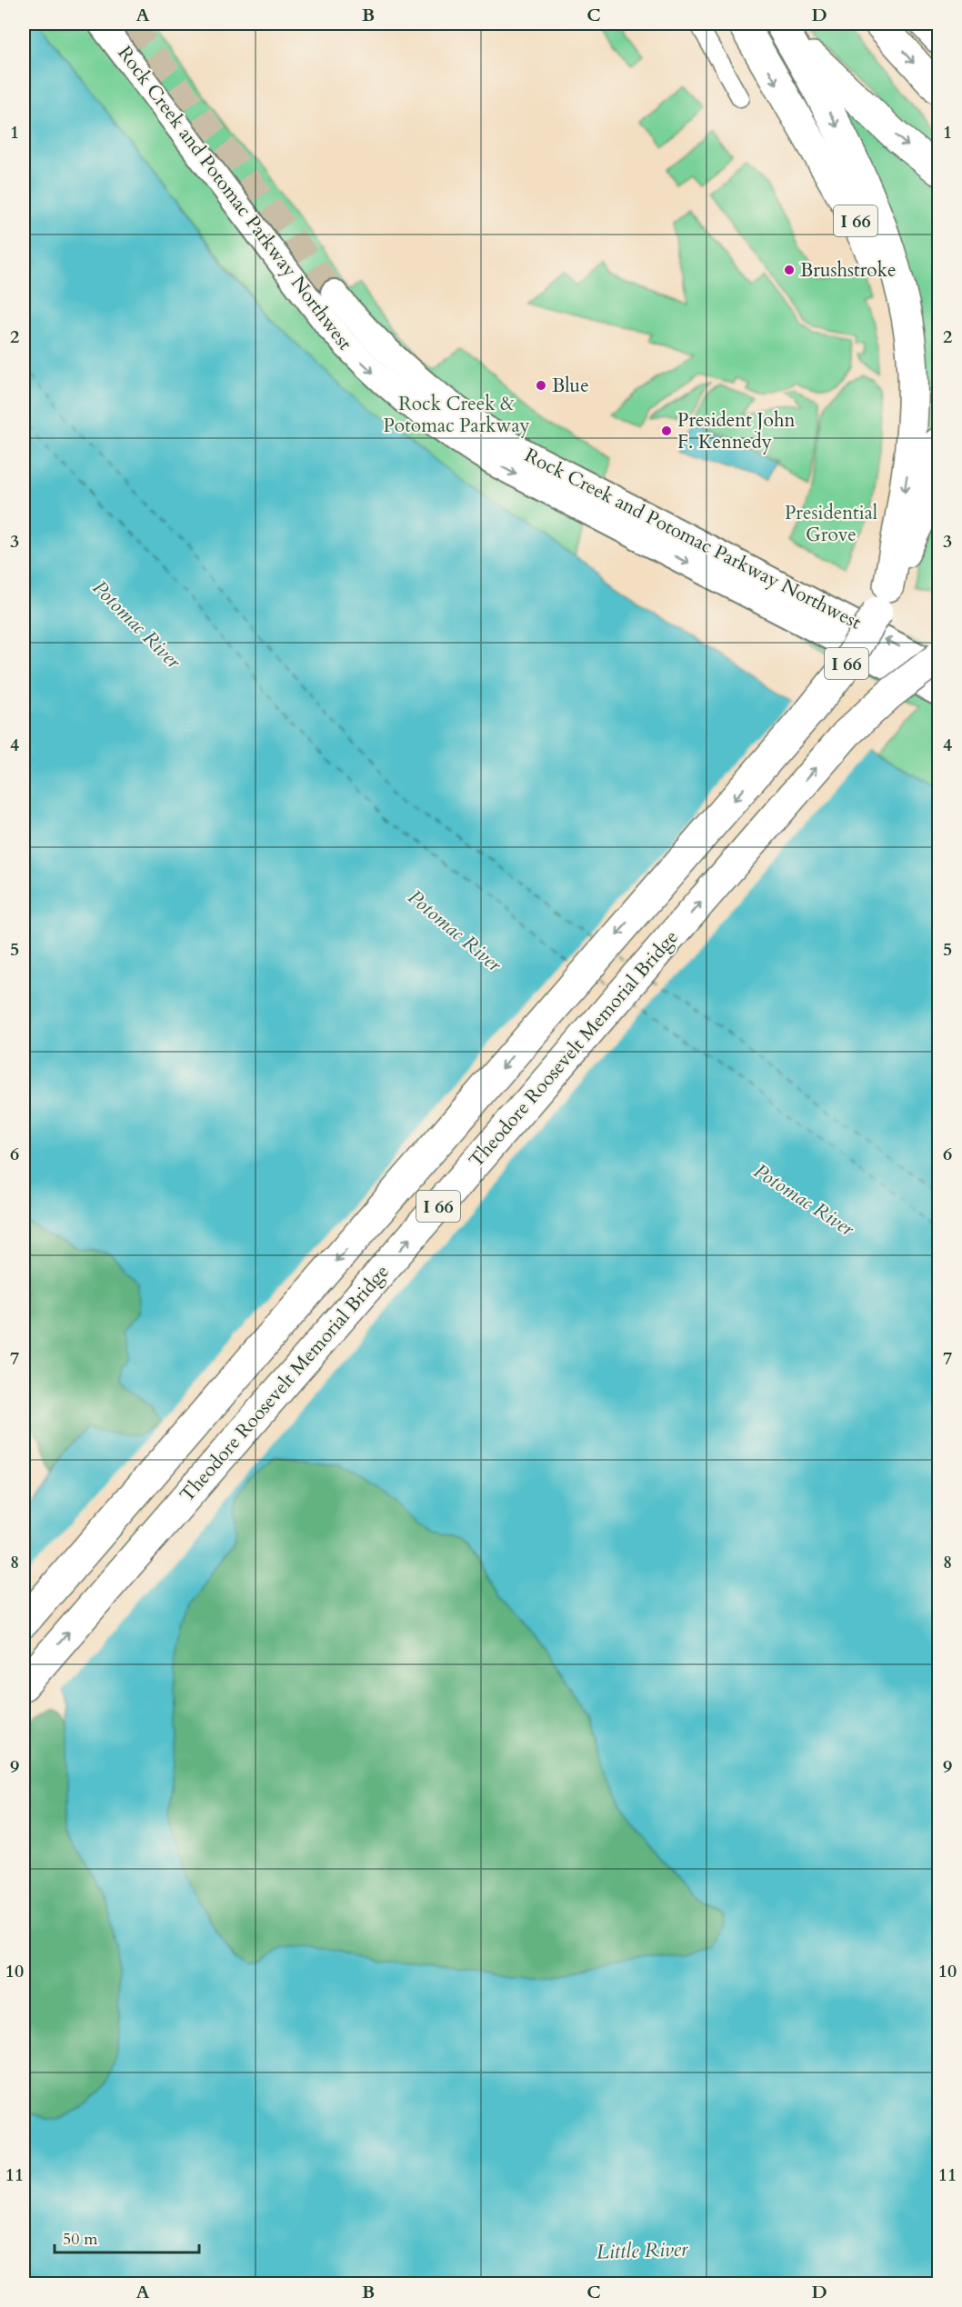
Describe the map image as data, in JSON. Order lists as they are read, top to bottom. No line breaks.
{"streets":{"highway":["I 66","Theodore Roosevelt Memorial Bridge"],"main road":["Rock Creek and Potomac Parkway Northwest"]},"water":["Potomac River","Little River"],"parks":["Rock Creek & Potomac Parkway","Presidential Grove"],"places":["Brushstroke","Blue","President John F. Kennedy"],"scale_bar":"50 m","grid":{"columns":["A","B","C","D"],"rows":["1","2","3","4","5","6","7","8","9","10","11"]}}
